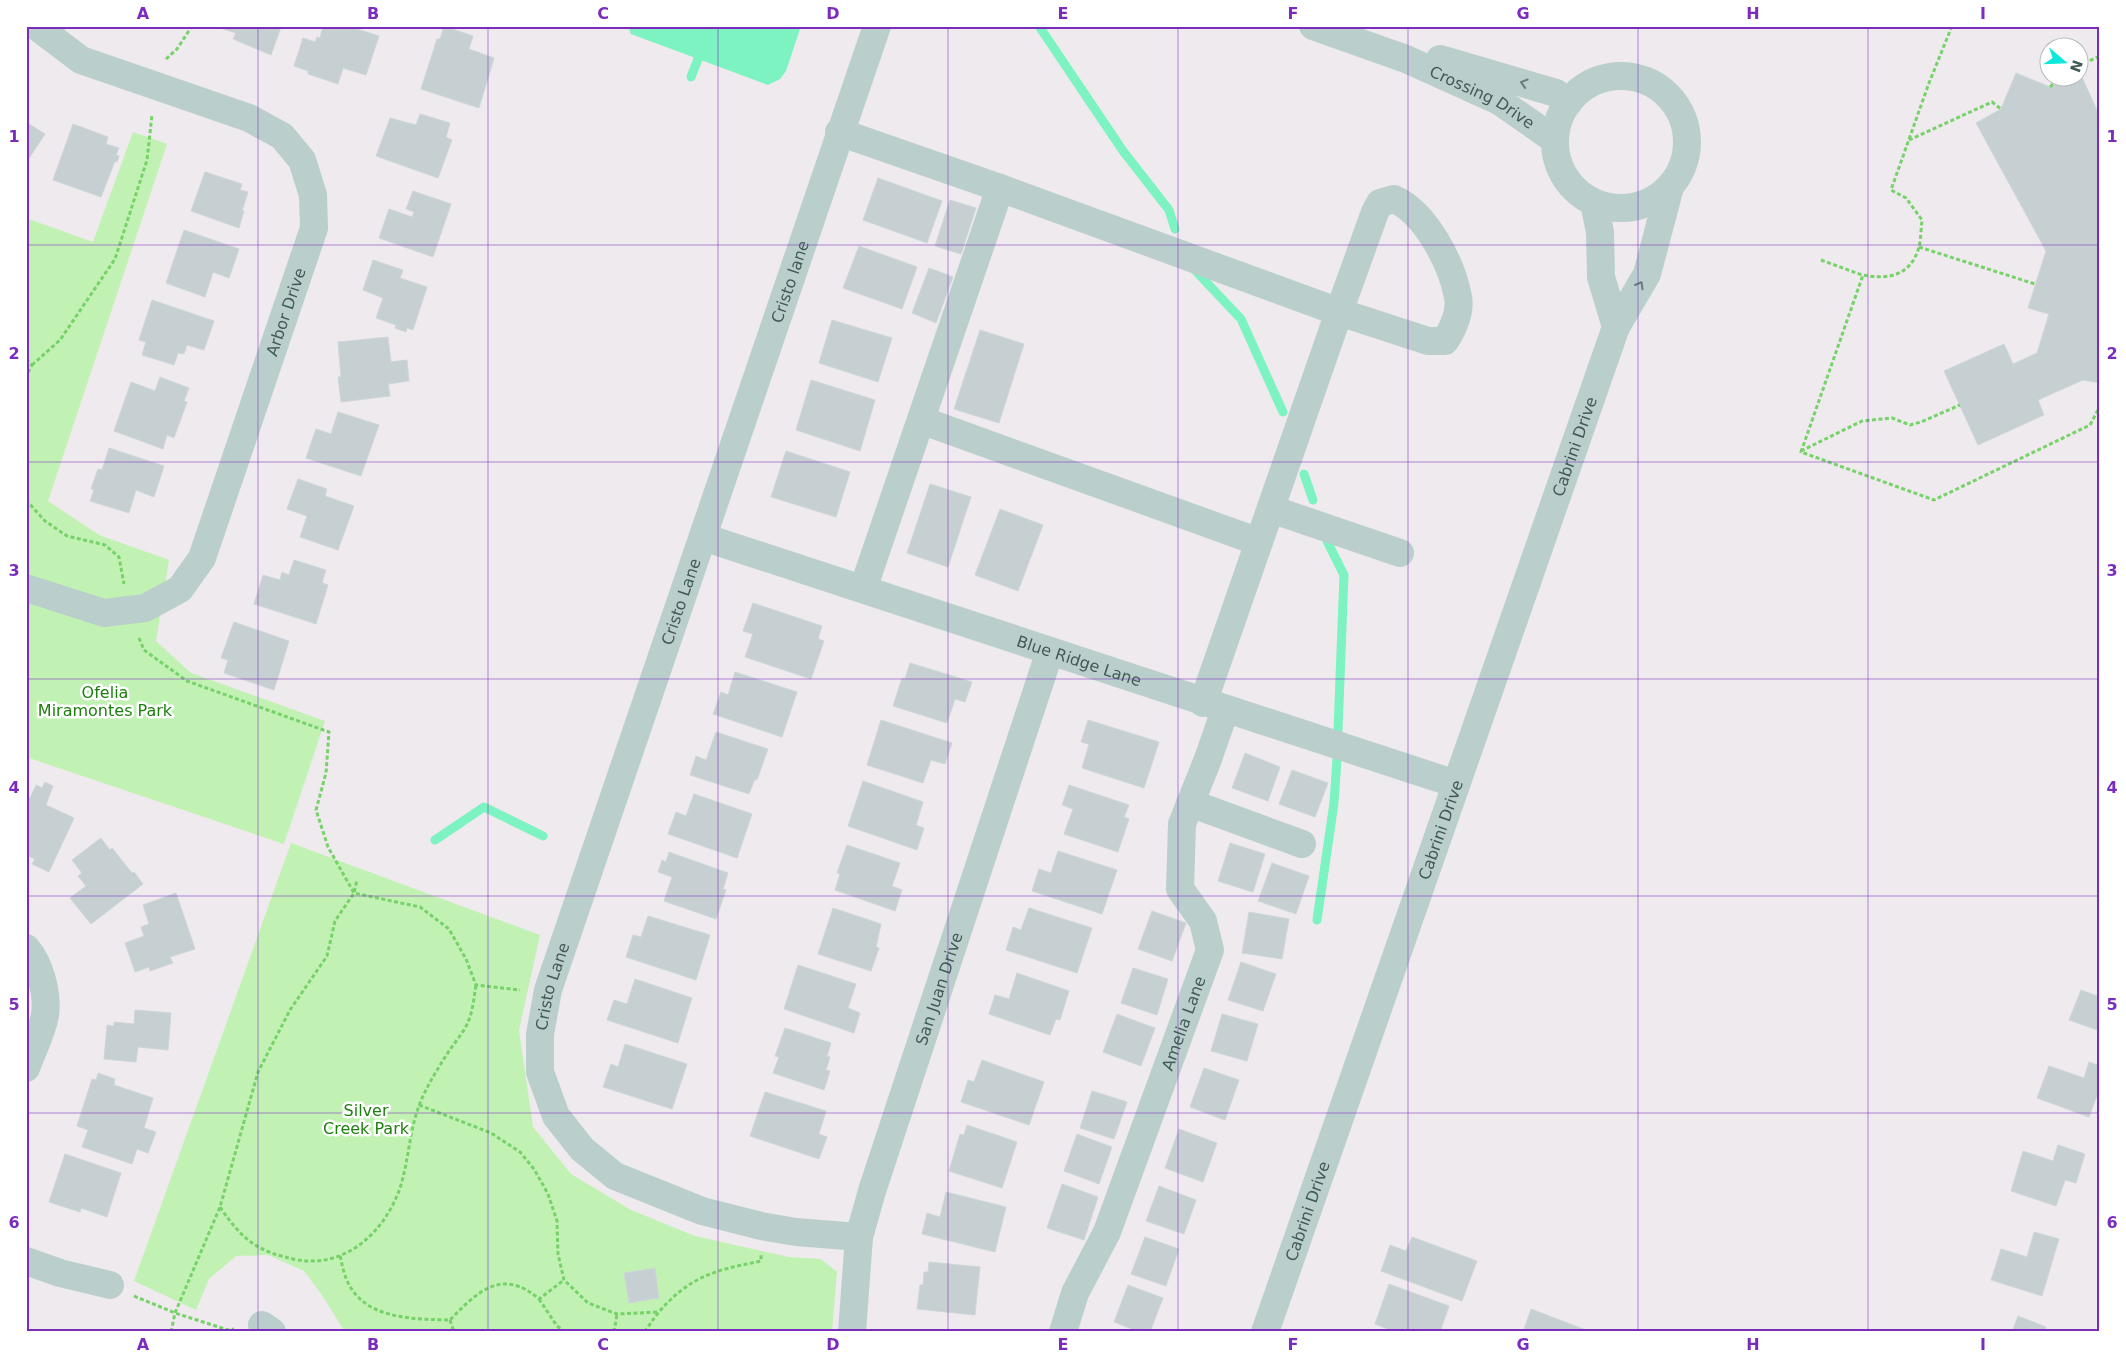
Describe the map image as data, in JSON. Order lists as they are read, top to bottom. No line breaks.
{"streets":{"street":["Crossing Drive","Cristo lane","Arbor Drive","Cabrini Drive","Cristo Lane","Blue Ridge Lane","San Juan Drive","Amelia Lane"]},"crossings":[["Crossing Drive","Cabrini Drive"],["Cristo lane","Cristo Lane"],["Cristo lane","Blue Ridge Lane"],["Cabrini Drive","Blue Ridge Lane"],["Cristo Lane","Blue Ridge Lane"],["Cristo Lane","San Juan Drive"],["Blue Ridge Lane","San Juan Drive"],["Blue Ridge Lane","Amelia Lane"]],"parks":["Ofelia Miramontes Park","Silver Creek Park"],"north":"right","grid":{"columns":["A","B","C","D","E","F","G","H","I"],"rows":["1","2","3","4","5","6"]}}
